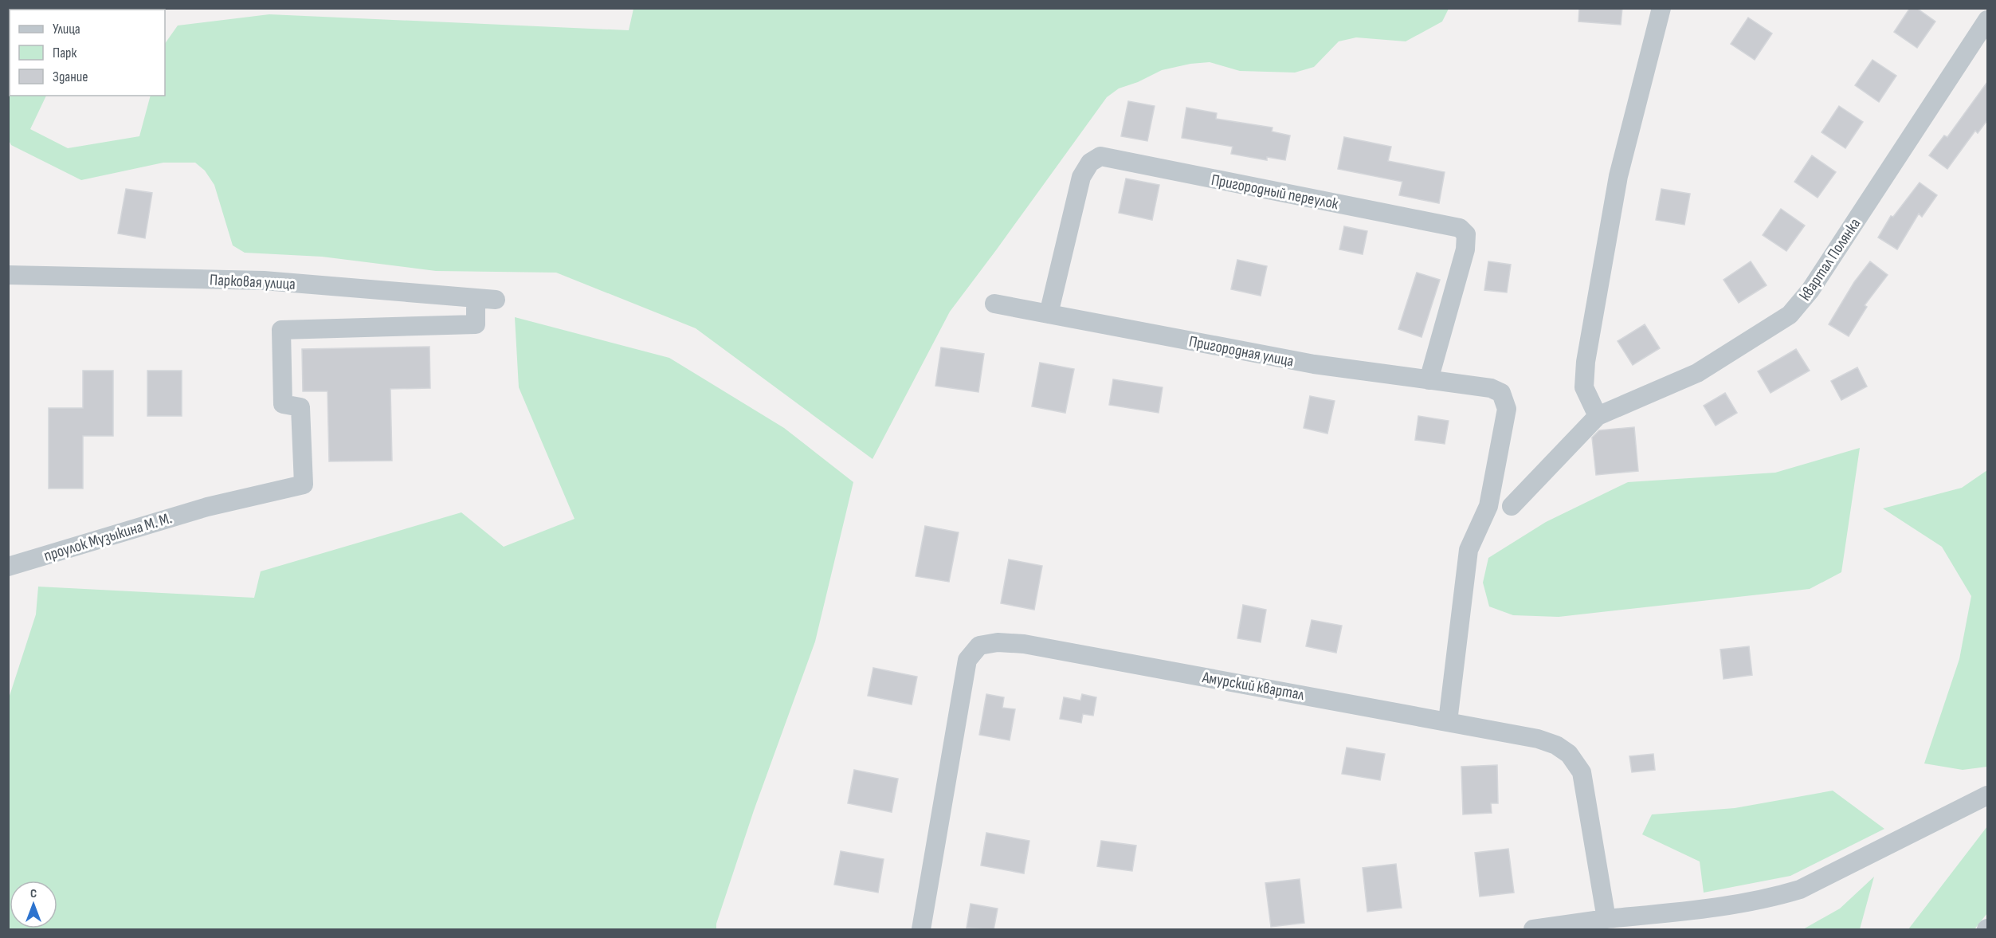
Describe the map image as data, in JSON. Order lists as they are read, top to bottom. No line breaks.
{"streets":{"street":["Пригородный переулок","квартал Полянка","Парковая улица","Пригородная улица","проулок Музыкина М. М.","Амурский квартал"]},"crossings":[["Пригородный переулок","Пригородная улица"],["Парковая улица","проулок Музыкина М. М."],["Пригородная улица","Амурский квартал"]],"legend":["Улица","Парк","Здание"],"north":"top"}
